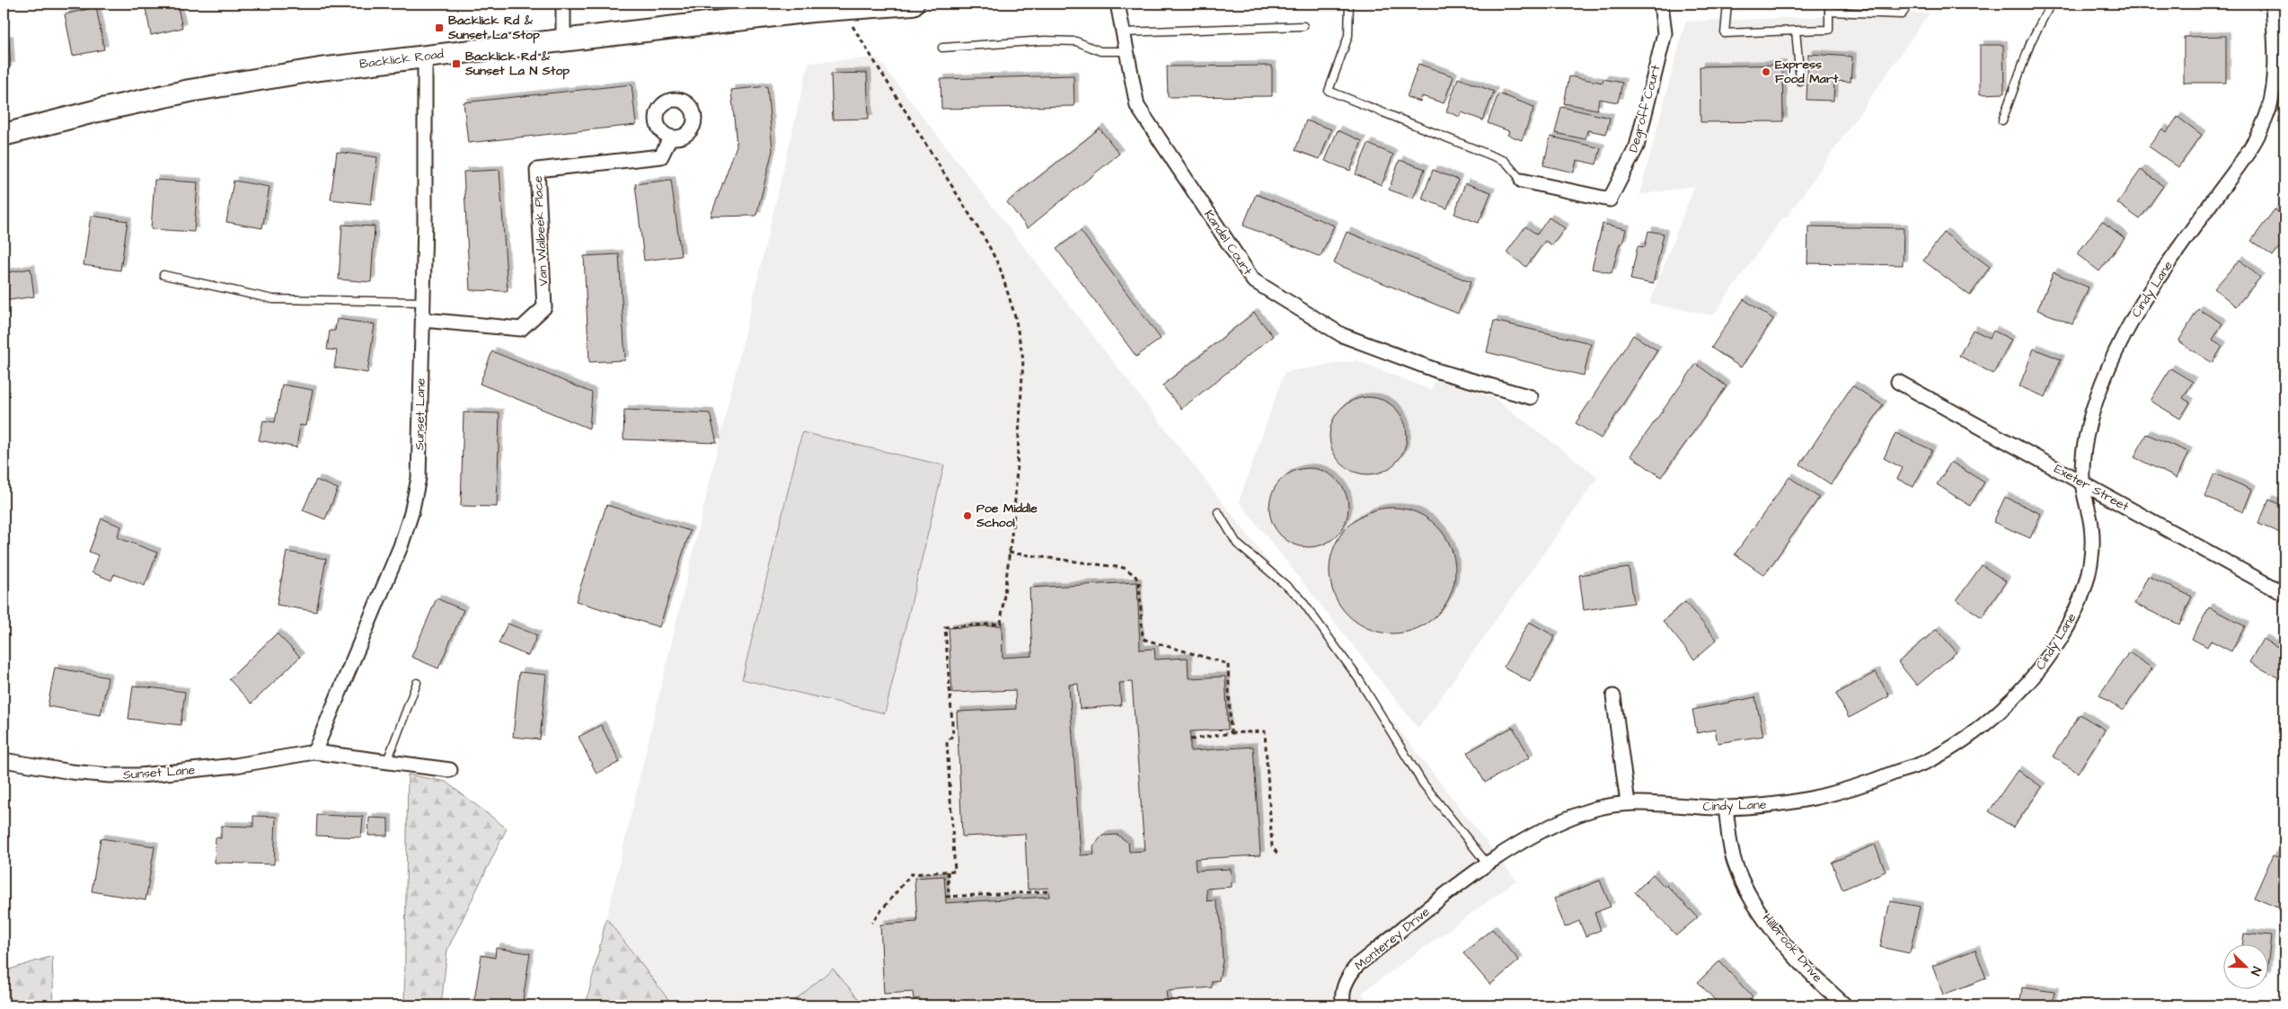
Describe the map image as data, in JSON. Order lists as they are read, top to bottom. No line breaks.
{"streets":{"main road":["Backlick Road"],"street":["Degroff Court","Van Walbeek Place","Kandel Court","Cindy Lane","Sunset Lane","Exeter Street","Monterey Drive","Hillbrook Drive"]},"crossings":[["Backlick Road","Sunset Lane"],["Van Walbeek Place","Sunset Lane"],["Cindy Lane","Exeter Street"],["Cindy Lane","Monterey Drive"],["Cindy Lane","Hillbrook Drive"]],"places":{"transit":["Backlick Rd & Sunset La Stop","Backlick Rd & Sunset La N Stop"],"other":["Express Food Mart","Poe Middle School"]},"north":"bottom right"}
